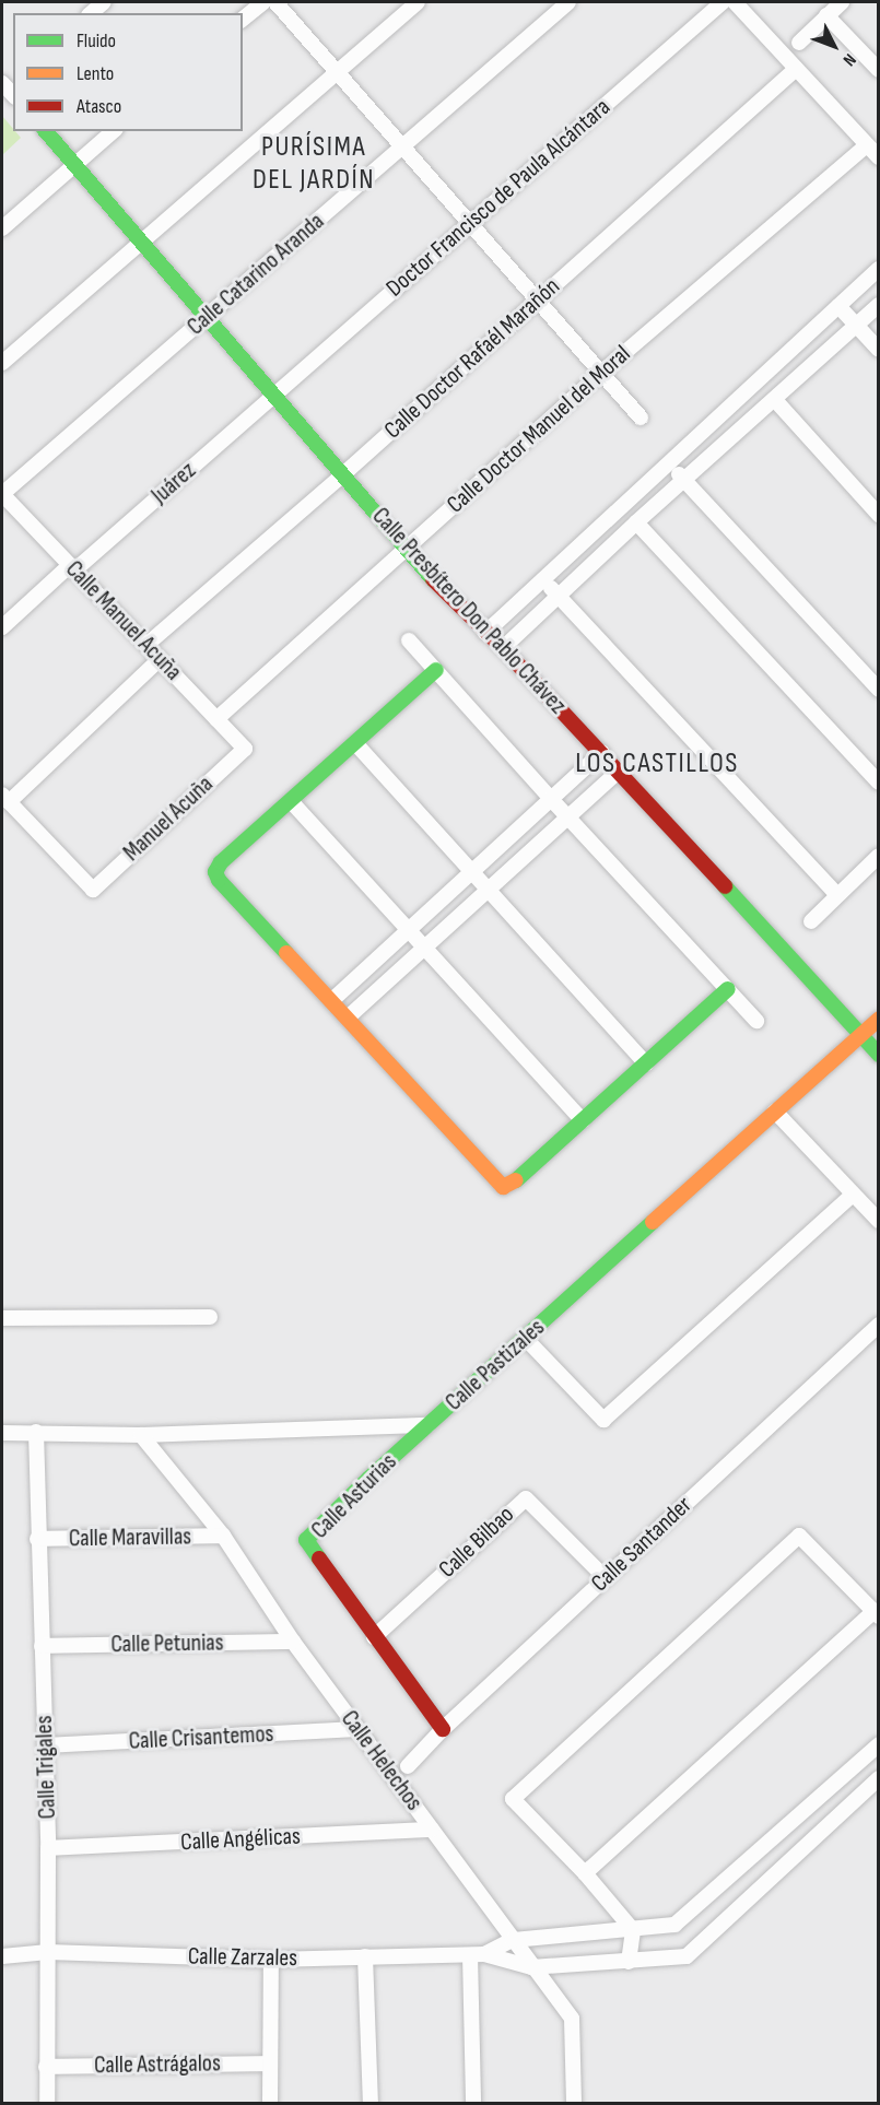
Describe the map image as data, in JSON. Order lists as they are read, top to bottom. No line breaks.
{"streets":{"street":["Doctor Francisco de Paula Alcántara","Calle Catarino Aranda","Calle Doctor Rafaél Marañón","Calle Doctor Manuel del Moral","Juárez","Calle Presbítero Don Pablo Chávez","Calle Manuel Acuña","Manuel Acuña","Calle Pastizales","Calle Asturias","Calle Maravillas","Calle Bilbao","Calle Santander","Calle Petunias","Calle Crisantemos","Calle Helechos","Calle Trigales","Calle Angélicas","Calle Zarzales","Calle Astrágalos"]},"crossings":[["Doctor Francisco de Paula Alcántara","Juárez"],["Doctor Francisco de Paula Alcántara","Calle Presbítero Don Pablo Chávez"],["Calle Catarino Aranda","Calle Presbítero Don Pablo Chávez"],["Calle Catarino Aranda","Calle Manuel Acuña"],["Calle Doctor Rafaél Marañón","Calle Presbítero Don Pablo Chávez"],["Calle Doctor Rafaél Marañón","Calle Manuel Acuña"],["Calle Doctor Manuel del Moral","Calle Presbítero Don Pablo Chávez"],["Calle Doctor Manuel del Moral","Calle Manuel Acuña"],["Juárez","Calle Presbítero Don Pablo Chávez"],["Juárez","Calle Manuel Acuña"],["Calle Presbítero Don Pablo Chávez","Calle Pastizales"],["Calle Manuel Acuña","Manuel Acuña"],["Calle Pastizales","Calle Asturias"],["Calle Pastizales","Calle Helechos"],["Calle Pastizales","Calle Trigales"],["Calle Asturias","Calle Bilbao"],["Calle Maravillas","Calle Helechos"],["Calle Maravillas","Calle Trigales"],["Calle Bilbao","Calle Santander"],["Calle Petunias","Calle Helechos"],["Calle Petunias","Calle Trigales"],["Calle Crisantemos","Calle Helechos"],["Calle Crisantemos","Calle Trigales"],["Calle Helechos","Calle Angélicas"],["Calle Helechos","Calle Zarzales"],["Calle Trigales","Calle Angélicas"],["Calle Trigales","Calle Zarzales"],["Calle Trigales","Calle Astrágalos"]],"districts":["PURÍSIMA DEL JARDÍN","LOS CASTILLOS"],"legend":["Fluido","Lento","Atasco"],"north":"bottom right"}
